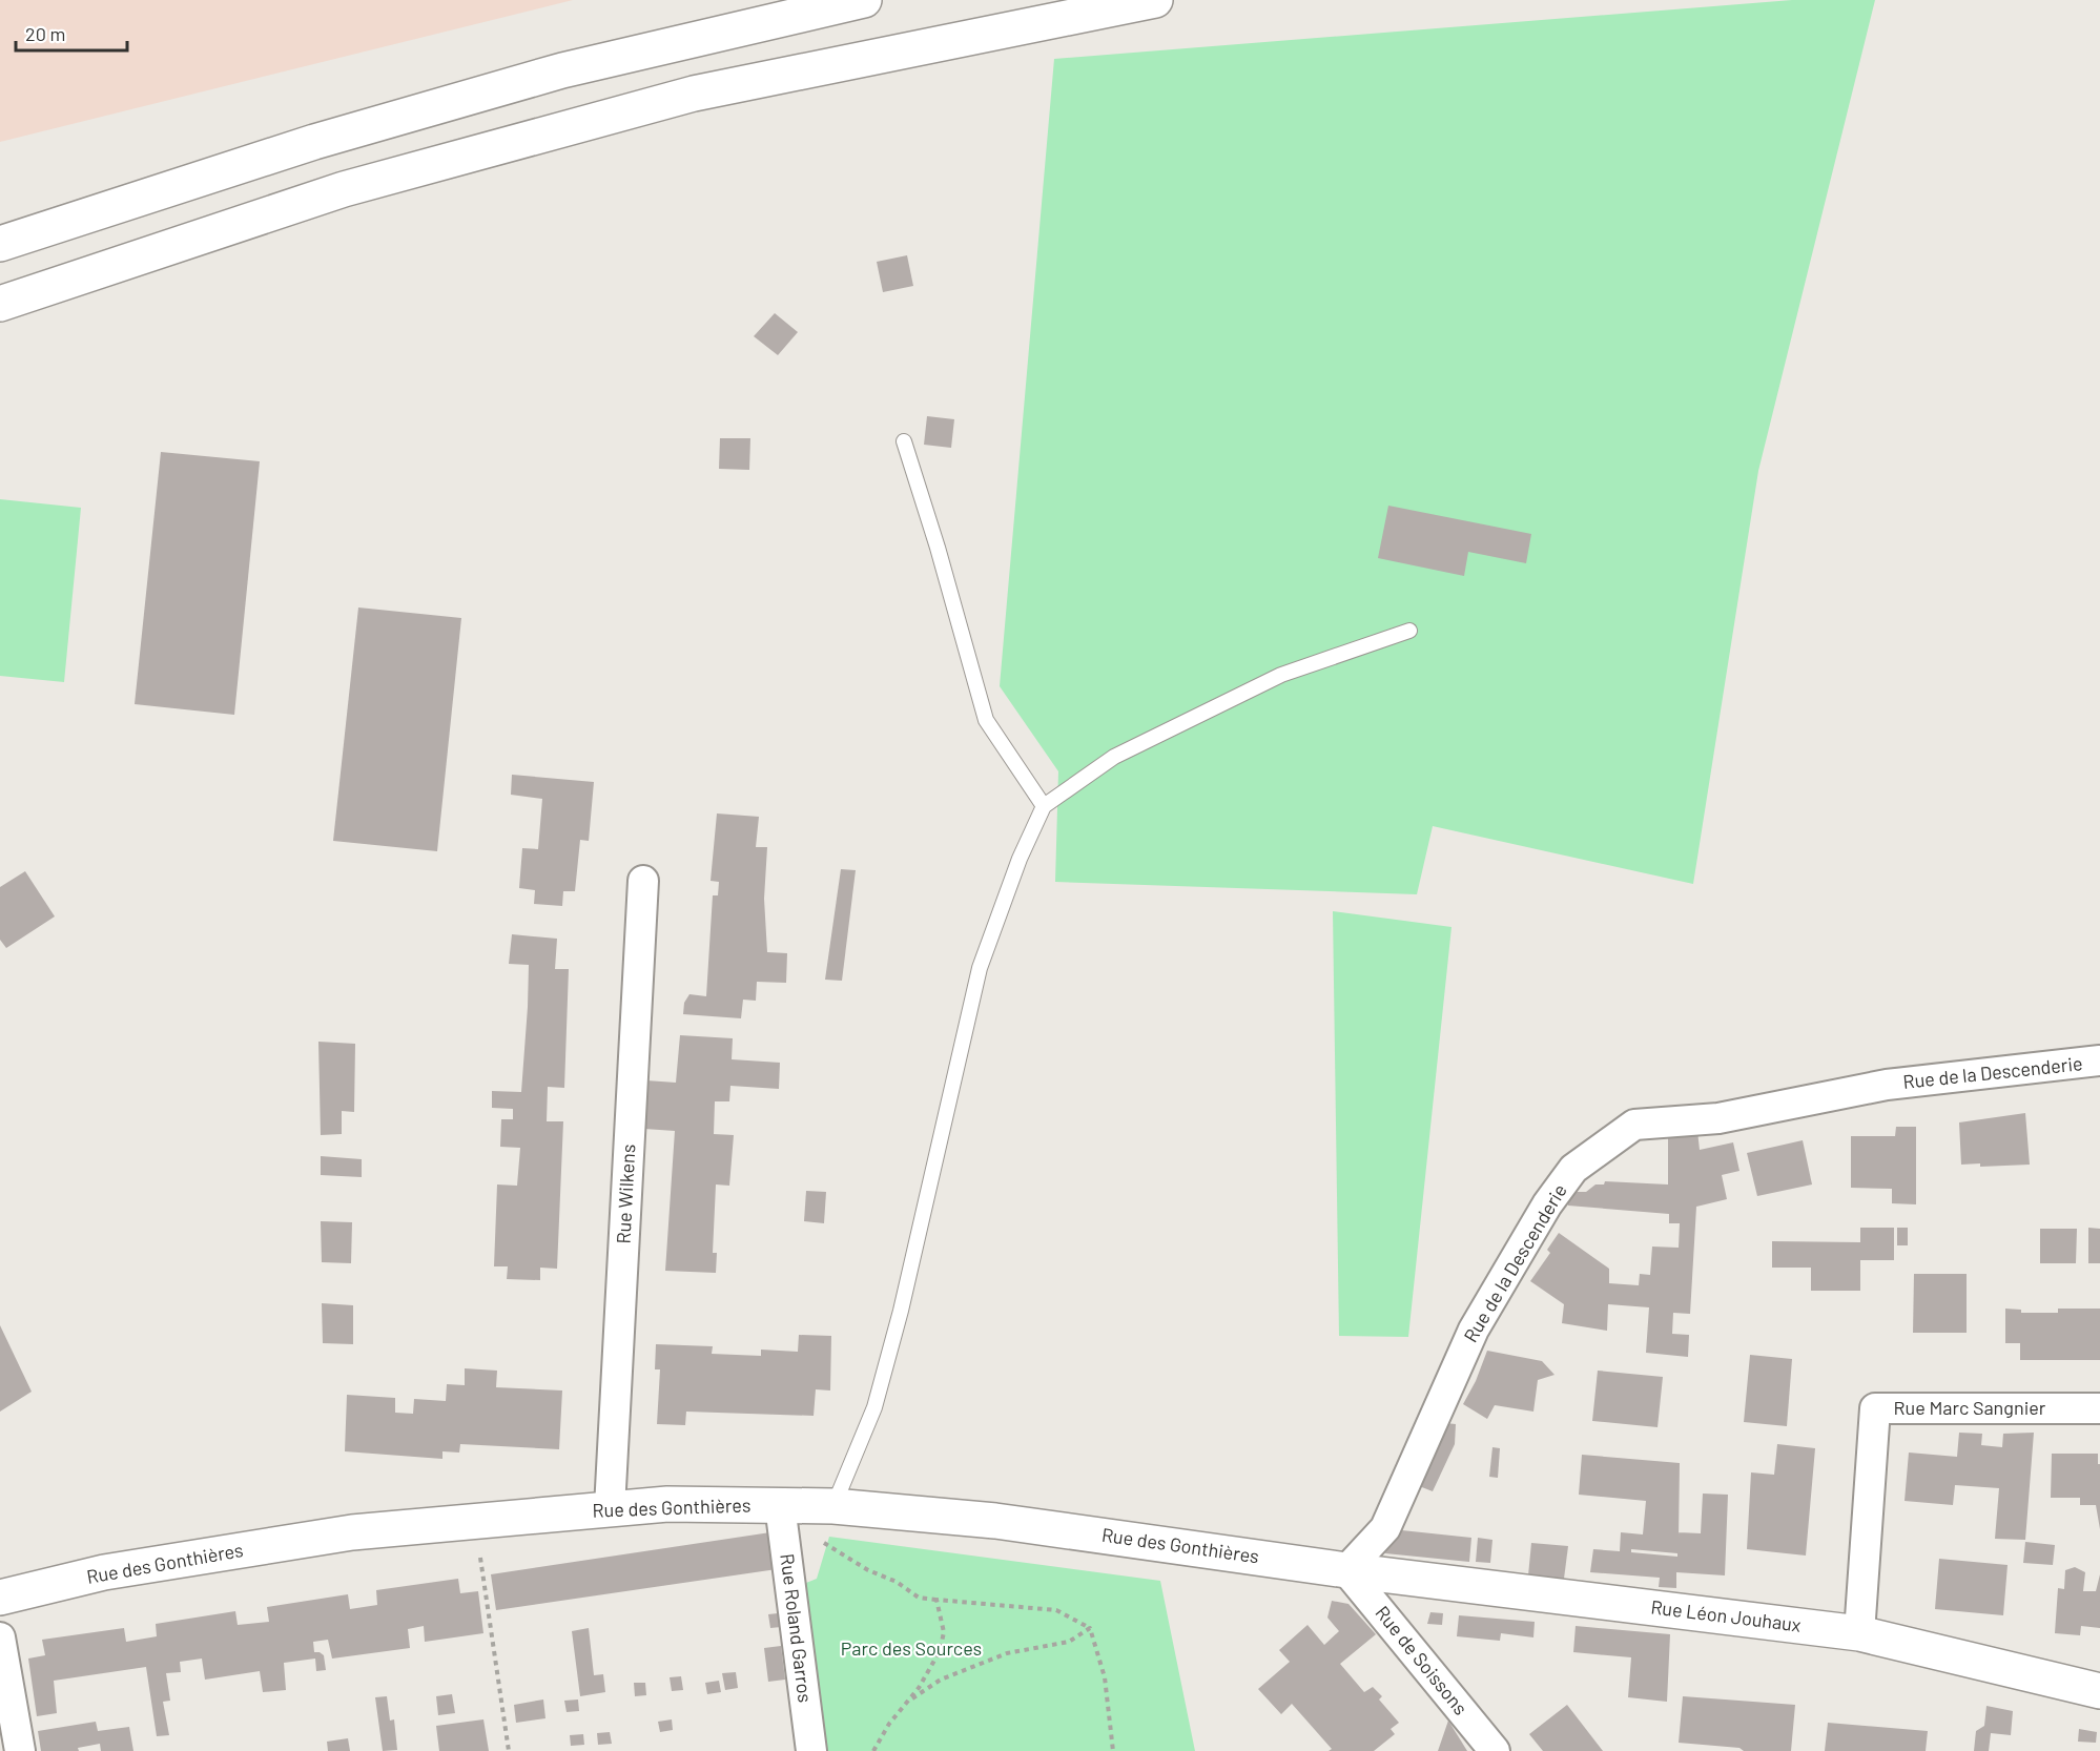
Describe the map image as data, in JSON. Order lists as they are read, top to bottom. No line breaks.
{"streets":{"main road":["Rue des Gonthières","Rue Léon Jouhaux"],"street":["Rue de la Descenderie","Rue Wilkens","Rue Marc Sangnier","Rue Roland Garros","Rue de Soissons"]},"crossings":[["Rue de la Descenderie","Rue des Gonthières"],["Rue de la Descenderie","Rue Léon Jouhaux"],["Rue de la Descenderie","Rue de Soissons"],["Rue Wilkens","Rue des Gonthières"],["Rue Marc Sangnier","Rue Léon Jouhaux"],["Rue des Gonthières","Rue Léon Jouhaux"],["Rue des Gonthières","Rue Roland Garros"],["Rue des Gonthières","Rue de Soissons"],["Rue Léon Jouhaux","Rue de Soissons"]],"parks":["Parc des Sources"],"scale_bar":"20 m"}
